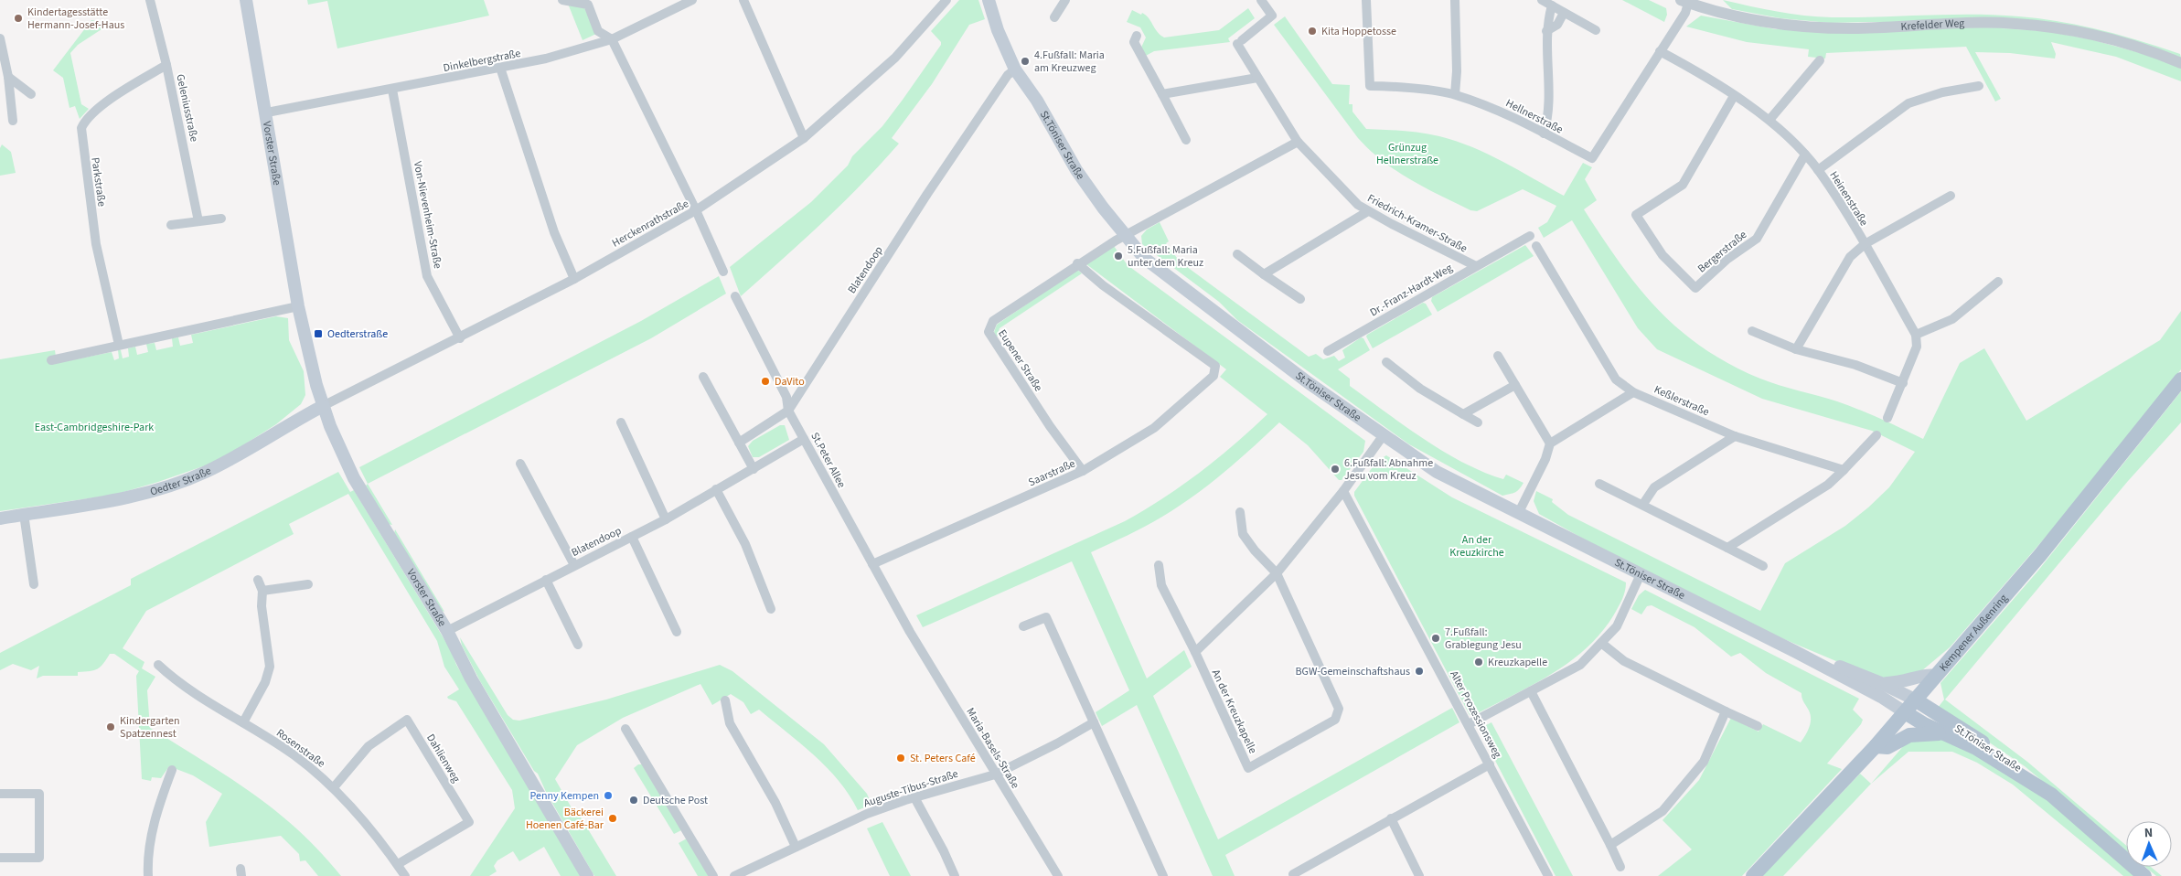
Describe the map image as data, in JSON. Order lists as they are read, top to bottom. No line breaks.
{"streets":{"main road":["St.Töniser Straße","Vorster Straße","Oedter Straße","Kempener Außenring"],"street":["Krefelder Weg","Dinkelbergstraße","Geleniusstraße","Hellnerstraße","Parkstraße","Heinenstraße","Von-Nievenheim-Straße","Herckenrathstraße","Friedrich-Kramer-Straße","Bergerstraße","Blatendoop","Dr.-Franz-Hardt-Weg","Eupener Straße","Keßlerstraße","St.Peter Allee","Saarstraße","An der Kreuzkapelle","Alter Prozessionsweg","Rosenstraße","Maria-Basels-Straße","Dahlienweg","Auguste-Tibus-Straße"]},"crossings":[["Krefelder Weg","Hellnerstraße"],["Dinkelbergstraße","Vorster Straße"],["Dinkelbergstraße","Von-Nievenheim-Straße"],["Geleniusstraße","Parkstraße"],["Hellnerstraße","Heinenstraße"],["St.Töniser Straße","Blatendoop"],["St.Töniser Straße","Eupener Straße"],["St.Töniser Straße","Kempener Außenring"],["Vorster Straße","Herckenrathstraße"],["Vorster Straße","Blatendoop"],["Vorster Straße","Oedter Straße"],["Heinenstraße","Bergerstraße"],["Von-Nievenheim-Straße","Herckenrathstraße"],["Herckenrathstraße","Oedter Straße"],["Friedrich-Kramer-Straße","Dr.-Franz-Hardt-Weg"],["Friedrich-Kramer-Straße","Eupener Straße"],["Blatendoop","St.Peter Allee"],["Eupener Straße","Saarstraße"],["St.Peter Allee","Saarstraße"],["St.Peter Allee","Maria-Basels-Straße"],["Rosenstraße","Dahlienweg"],["Maria-Basels-Straße","Auguste-Tibus-Straße"]],"parks":["Grünzug Hellnerstraße","East-Cambridgeshire-Park","An der Kreuzkirche"],"places":{"other":["Kindertagesstätte Hermann-Josef-Haus","Kita Hoppetosse","4.Fußfall: Maria am Kreuzweg","5.Fußfall: Maria unter dem Kreuz","DaVito","6.Fußfall: Abnahme Jesu vom Kreuz","7.Fußfall: Grablegung Jesu","Kreuzkapelle","BGW-Gemeinschaftshaus","Kindergarten Spatzennest","St. Peters Café","Penny Kempen","Deutsche Post","Bäckerei Hoenen Café-Bar"],"transit":["Oedterstraße"]},"north":"top"}
